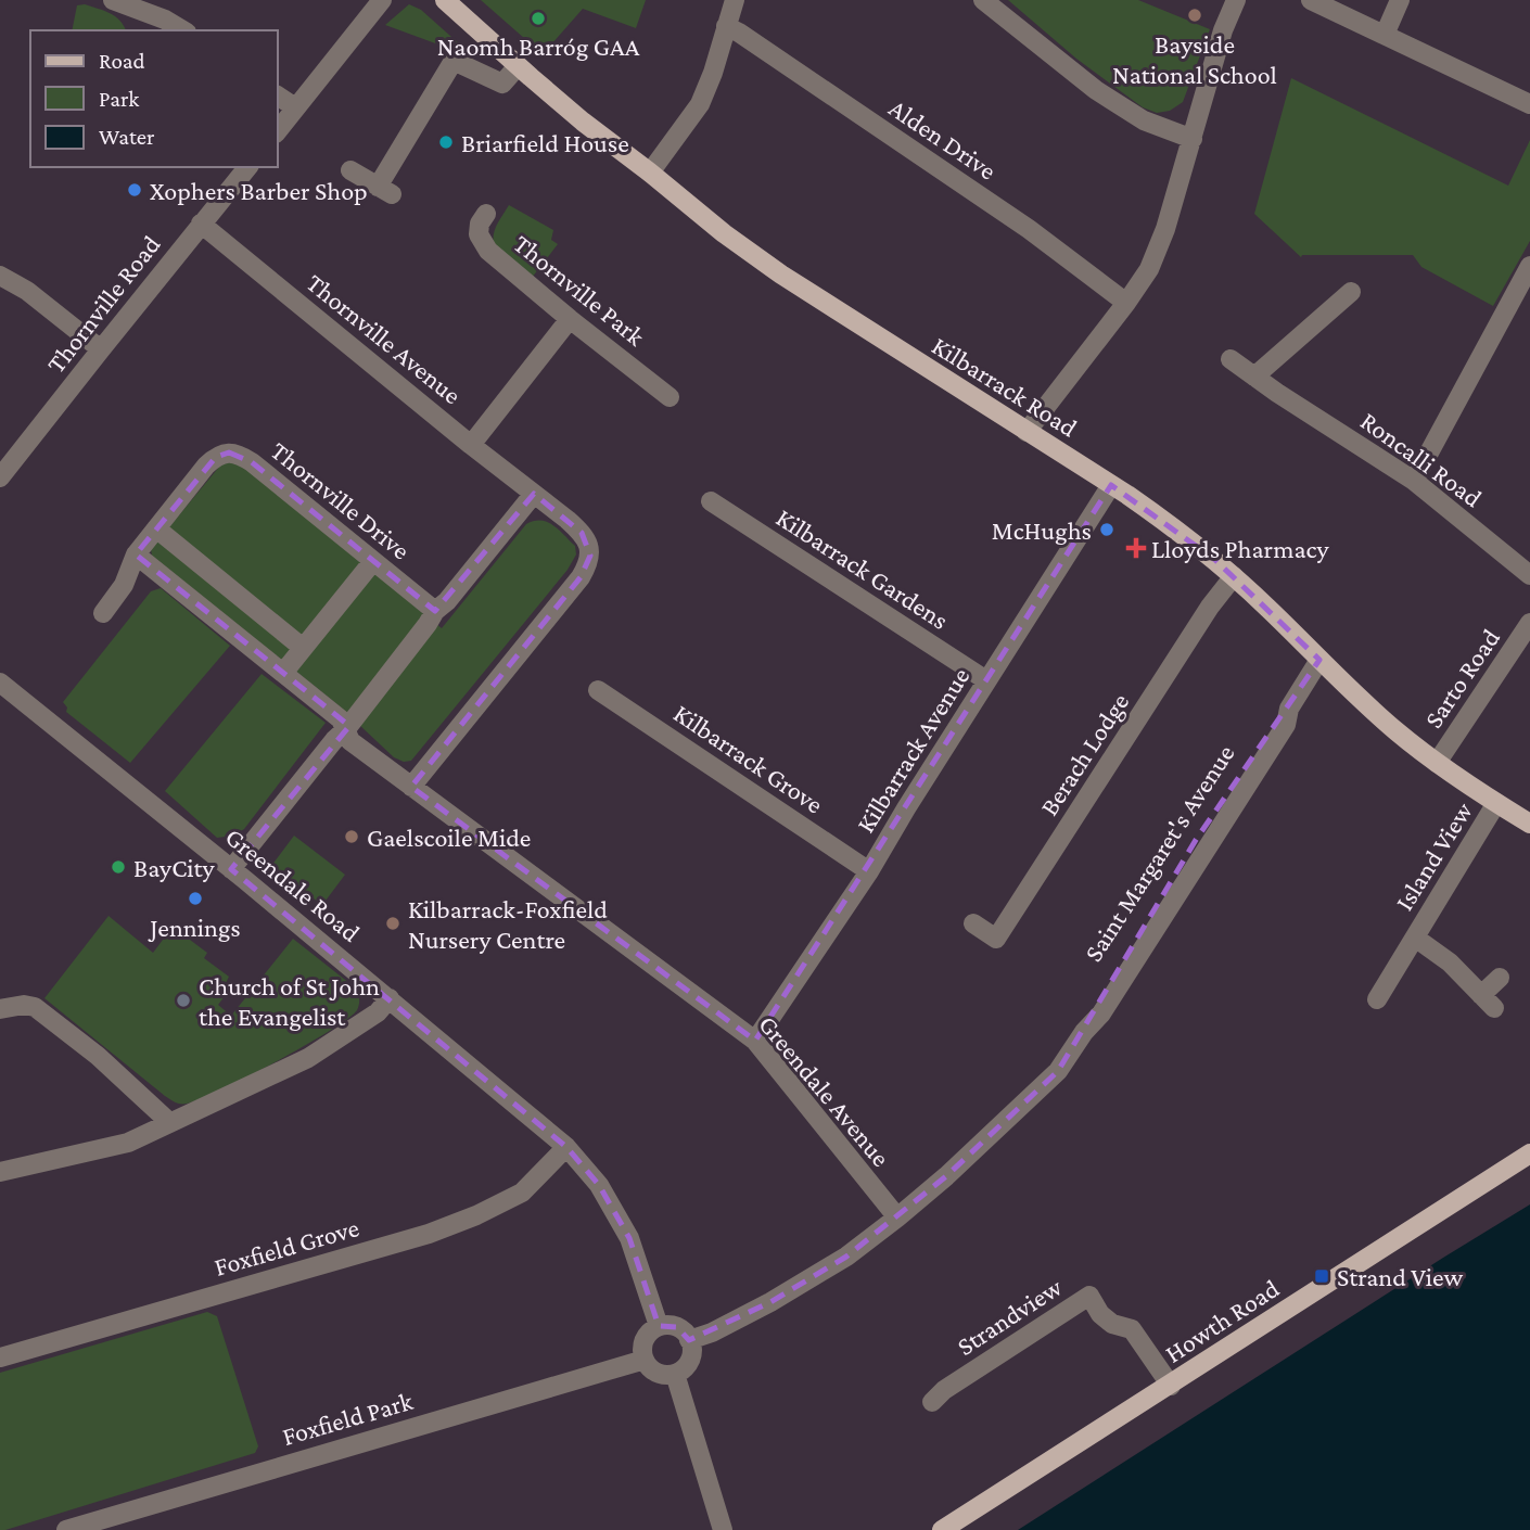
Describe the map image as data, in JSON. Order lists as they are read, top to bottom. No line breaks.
{"streets":{"main road":["Kilbarrack Road","Howth Road"],"street":["Alden Drive","Thornville Park","Thornville Road","Thornville Avenue","Roncalli Road","Thornville Drive","Kilbarrack Gardens","Sarto Road","Kilbarrack Avenue","Berach Lodge","Kilbarrack Grove","Saint Margaret's Avenue","Island View","Greendale Road","Greendale Avenue","Foxfield Grove","Strandview","Foxfield Park"]},"crossings":[["Thornville Road","Thornville Avenue"],["Thornville Avenue","Greendale Avenue"],["Kilbarrack Road","Sarto Road"],["Kilbarrack Road","Kilbarrack Avenue"],["Kilbarrack Road","Berach Lodge"],["Kilbarrack Road","Saint Margaret's Avenue"],["Kilbarrack Road","Island View"],["Thornville Drive","Greendale Avenue"],["Kilbarrack Gardens","Kilbarrack Avenue"],["Kilbarrack Avenue","Kilbarrack Grove"],["Kilbarrack Avenue","Greendale Avenue"],["Saint Margaret's Avenue","Greendale Road"],["Saint Margaret's Avenue","Greendale Avenue"],["Saint Margaret's Avenue","Foxfield Park"],["Greendale Road","Foxfield Grove"],["Greendale Road","Foxfield Park"],["Strandview","Howth Road"]],"places":{"other":["Bayside National School","Naomh Barróg GAA","Briarfield House","Xophers Barber Shop","McHughs","Gaelscoile Mide","BayCity","Jennings","Kilbarrack-Foxfield Nursery Centre","Church of St John the Evangelist"],"health":["Lloyds Pharmacy"],"transit":["Strand View"]},"legend":["Road","Park","Water"]}
